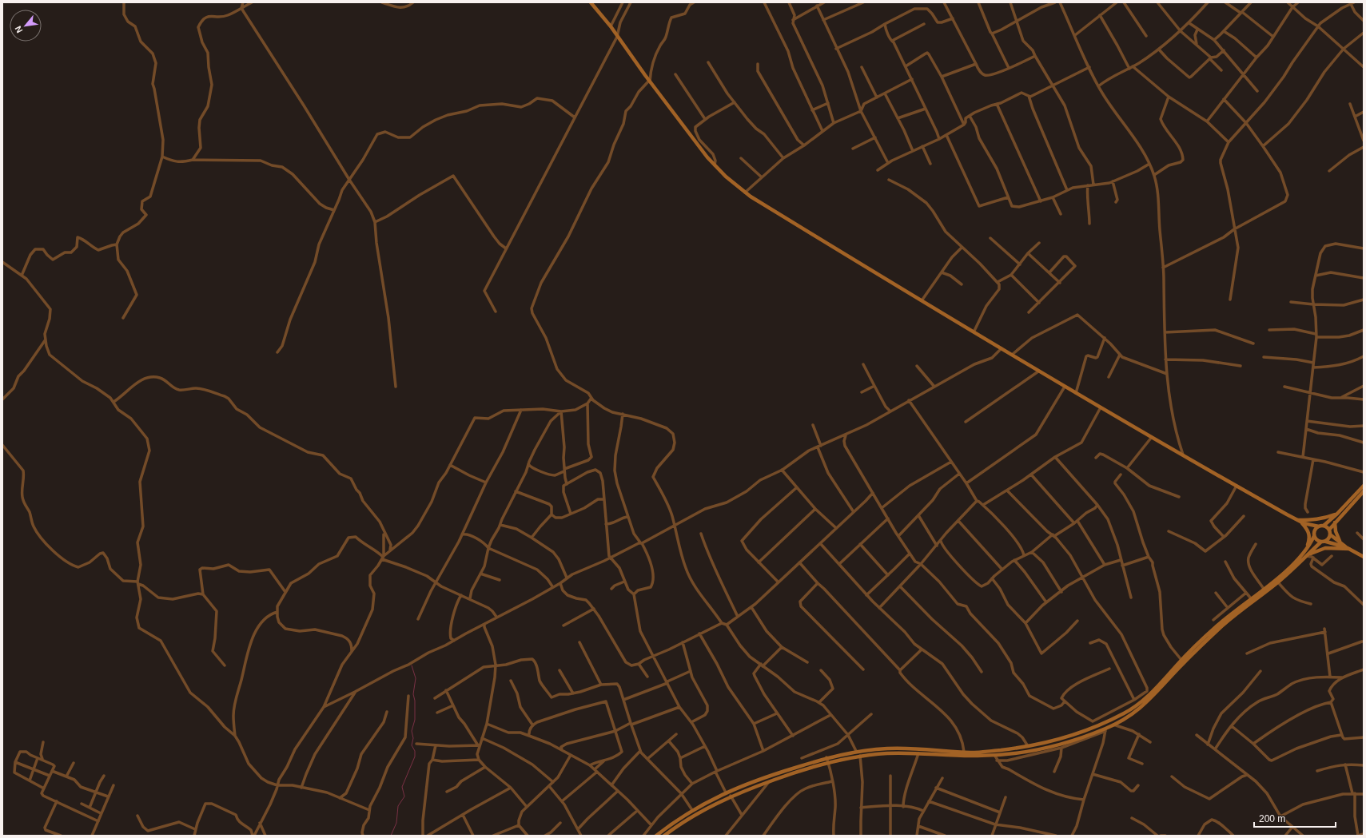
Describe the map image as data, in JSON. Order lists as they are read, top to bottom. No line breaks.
{"scale_bar":"200 m","north":"bottom left"}
